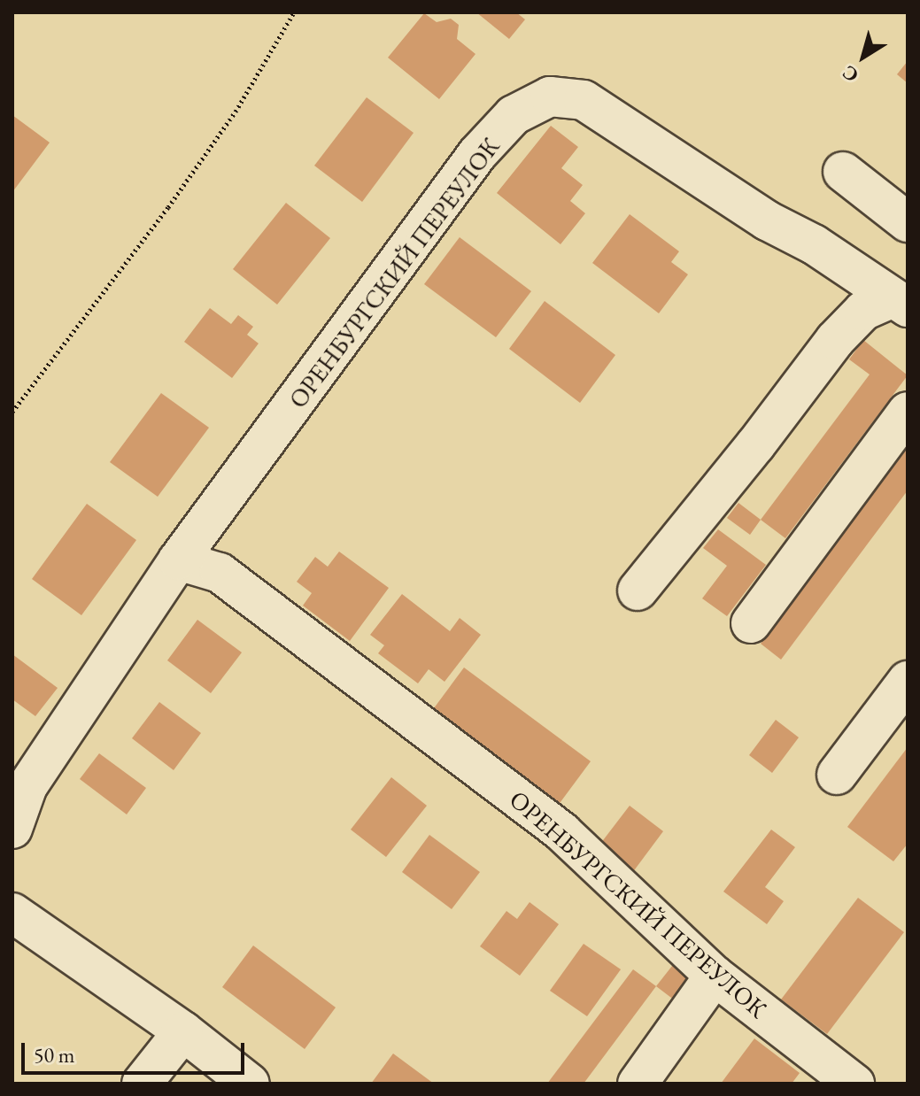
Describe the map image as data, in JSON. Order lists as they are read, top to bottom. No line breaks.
{"streets":{"street":["ОРЕНБУРГСКИЙ ПЕРЕУЛОК"]},"scale_bar":"50 m","north":"bottom left"}
